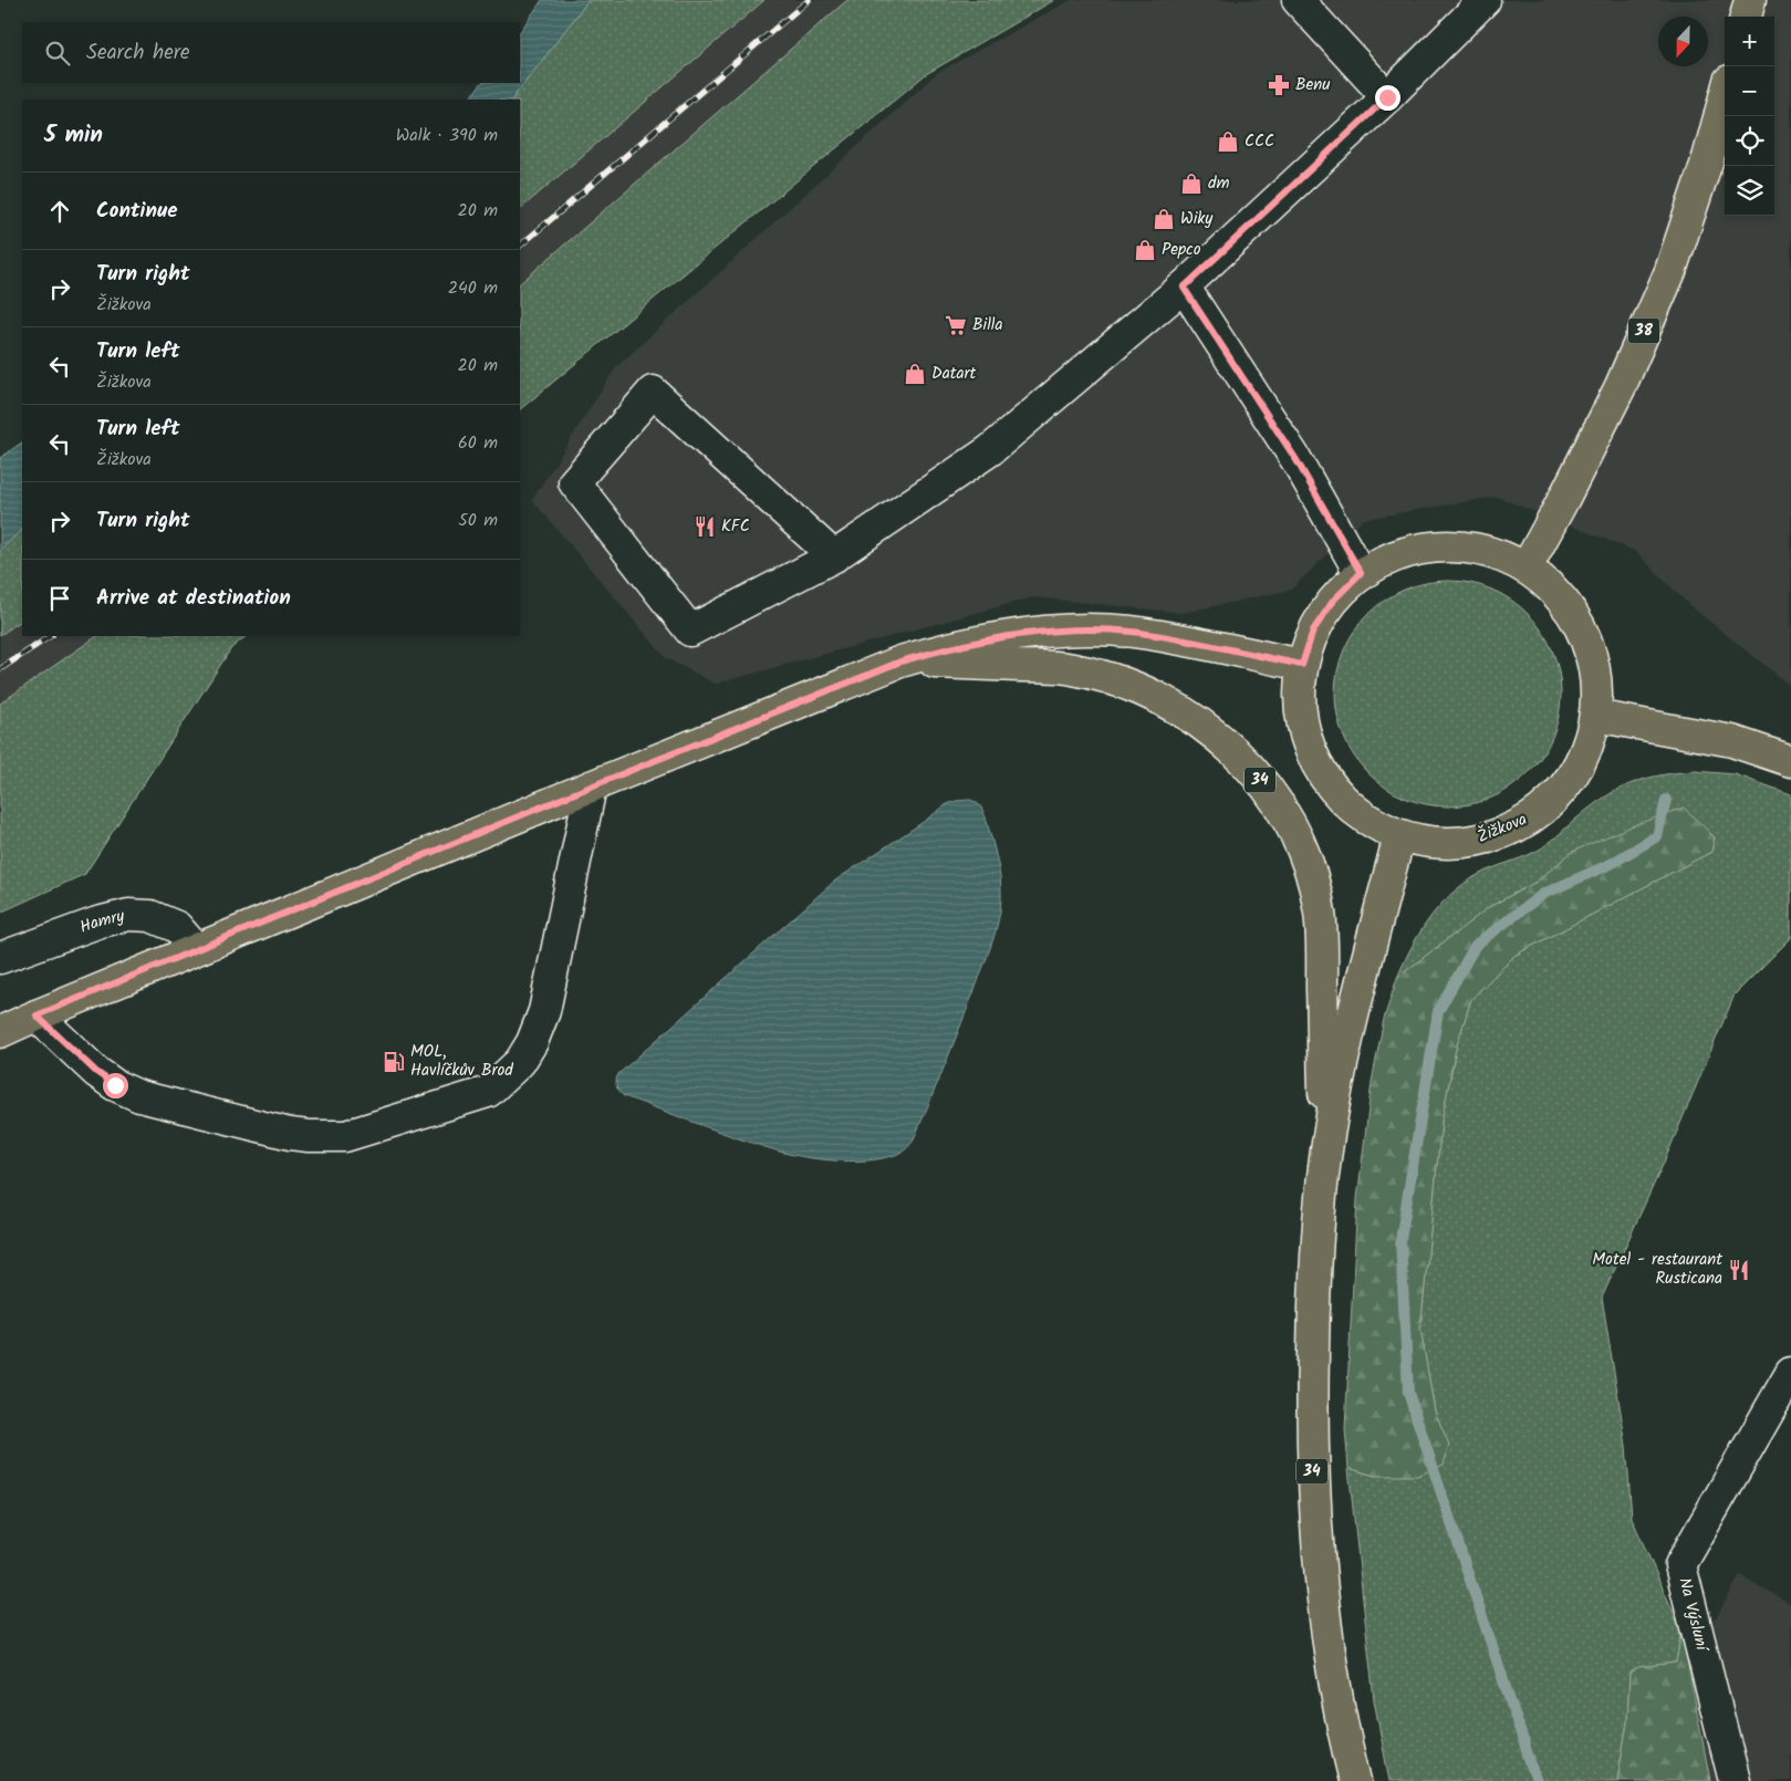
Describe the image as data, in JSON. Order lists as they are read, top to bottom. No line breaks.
{"streets":{"main road":["38","34","Žižkova"],"street":["Hamry","Na Výsluní"]},"crossings":[["38","Žižkova"],["34","Žižkova"],["34","Hamry"]],"places":{"pharmacy":["Benu"],"shop":["CCC","dm","Wiky","Pepco","Datart"],"supermarket":["Billa"],"restaurant":["KFC","Motel - restaurant Rusticana"],"fuel station":["MOL, Havlíčkův Brod"]},"north":"bottom","page":{"map_buttons":["+","−"],"search":"Search here","heading":["5 min","Walk · 390 m"],"list":[["Continue","20 m"],["Turn right","Žižkova","240 m"],["Turn left","Žižkova","20 m"],["Turn left","Žižkova","60 m"],["Turn right","50 m"],"Arrive at destination"]}}
